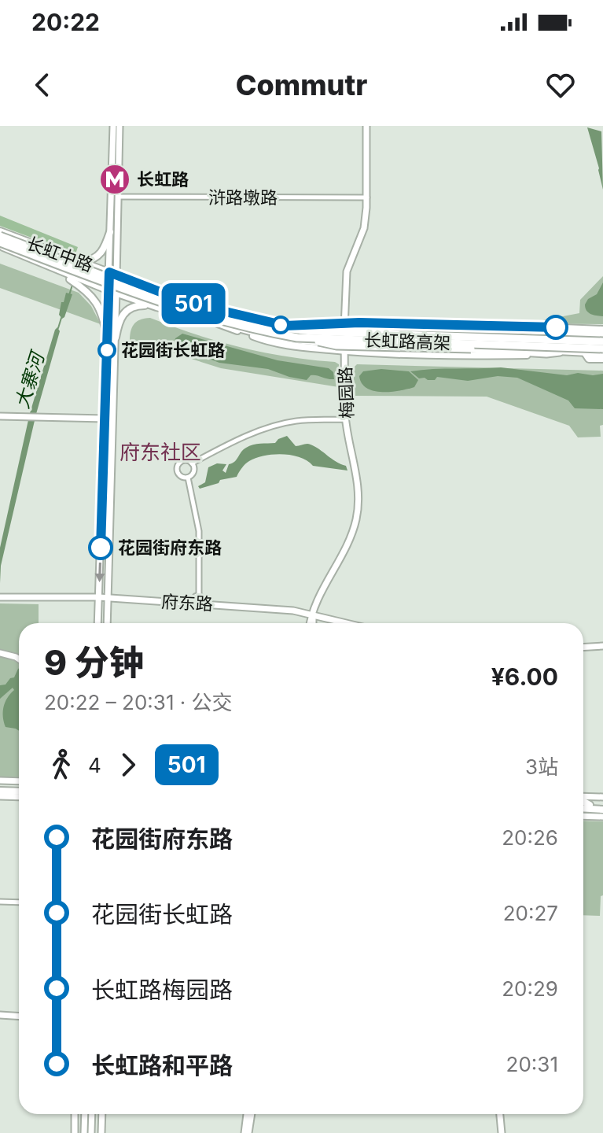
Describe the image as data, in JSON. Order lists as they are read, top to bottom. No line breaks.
{"streets":{"highway":["长虹路高架"],"main road":["长虹中路"],"street":["浒路墩路","梅园路","府东路"]},"crossings":[["浒路墩路","梅园路"],["长虹中路","长虹路高架"],["长虹中路","梅园路"],["梅园路","府东路"]],"districts":["府东社区"],"water":["大寨河"],"places":{"metro station":["长虹路"],"other":["花园街长虹路","花园街府东路"]},"lines":["bus line 501"],"page":{"status":"20:22","header":"Commutr","on_map":"501","heading":["9 分钟","20:22 – 20:31 · 公交","¥6.00"],"legs":["4","501","3站"],"list":[{"name":"花园街府东路","value":"20:26"},{"name":"花园街长虹路","value":"20:27"},{"name":"长虹路梅园路","value":"20:29"},{"name":"长虹路和平路","value":"20:31"}]}}
